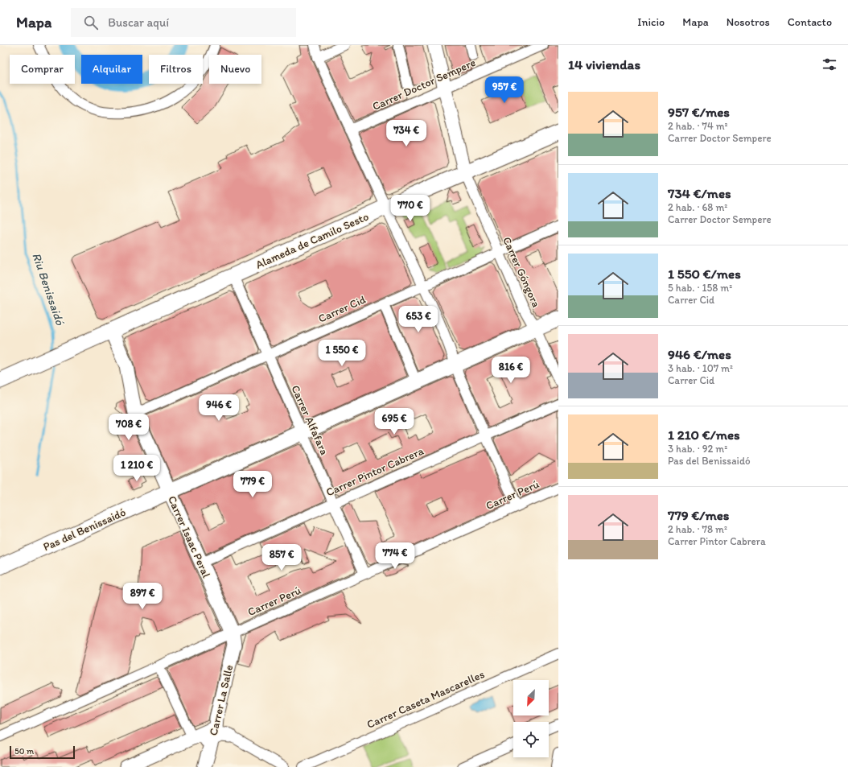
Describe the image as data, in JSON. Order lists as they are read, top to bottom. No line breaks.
{"streets":{"main road":["Alameda de Camilo Sesto","Pas del Benissaidó"],"street":["Carrer Doctor Sempere","Carrer Góngora","Carrer Cid","Carrer Alfafara","Carrer Pintor Cabrera","Carrer Perú","Carrer Isaac Peral","Carrer Caseta Mascarelles","Carrer La Salle"]},"crossings":[["Alameda de Camilo Sesto","Carrer Góngora"],["Alameda de Camilo Sesto","Carrer Alfafara"],["Alameda de Camilo Sesto","Carrer Isaac Peral"],["Carrer Góngora","Carrer Cid"],["Carrer Góngora","Pas del Benissaidó"],["Carrer Cid","Carrer Alfafara"],["Carrer Cid","Carrer Isaac Peral"],["Carrer Alfafara","Carrer Pintor Cabrera"],["Carrer Alfafara","Carrer Perú"],["Carrer Alfafara","Pas del Benissaidó"],["Carrer Pintor Cabrera","Carrer Isaac Peral"],["Carrer Perú","Carrer Isaac Peral"],["Carrer Perú","Carrer La Salle"],["Pas del Benissaidó","Carrer Isaac Peral"],["Carrer Isaac Peral","Carrer La Salle"]],"water":["Riu Benissaidó"],"scale_bar":"50 m","north":"bottom left","page":{"header":"Mapa","search":"Buscar aquí","nav":["Inicio","Mapa","Nosotros","Contacto"],"heading":"14 viviendas","chip":["Comprar","Alquilar","Filtros","Nuevo"],"price":["957 €","734 €","770 €","653 €","1 550 €","816 €","946 €","695 €","708 €","1 210 €","779 €","774 €","857 €","897 €"],"list":[{"name":"957 €/mes","note":"2 hab. · 74 m² · Carrer Doctor Sempere"},{"name":"734 €/mes","note":"2 hab. · 68 m² · Carrer Doctor Sempere"},{"name":"1 550 €/mes","note":"5 hab. · 158 m² · Carrer Cid"},{"name":"946 €/mes","note":"3 hab. · 107 m² · Carrer Cid"},{"name":"1 210 €/mes","note":"3 hab. · 92 m² · Pas del Benissaidó"},{"name":"779 €/mes","note":"2 hab. · 78 m² · Carrer Pintor Cabrera"}],"scale":"50 m"}}
